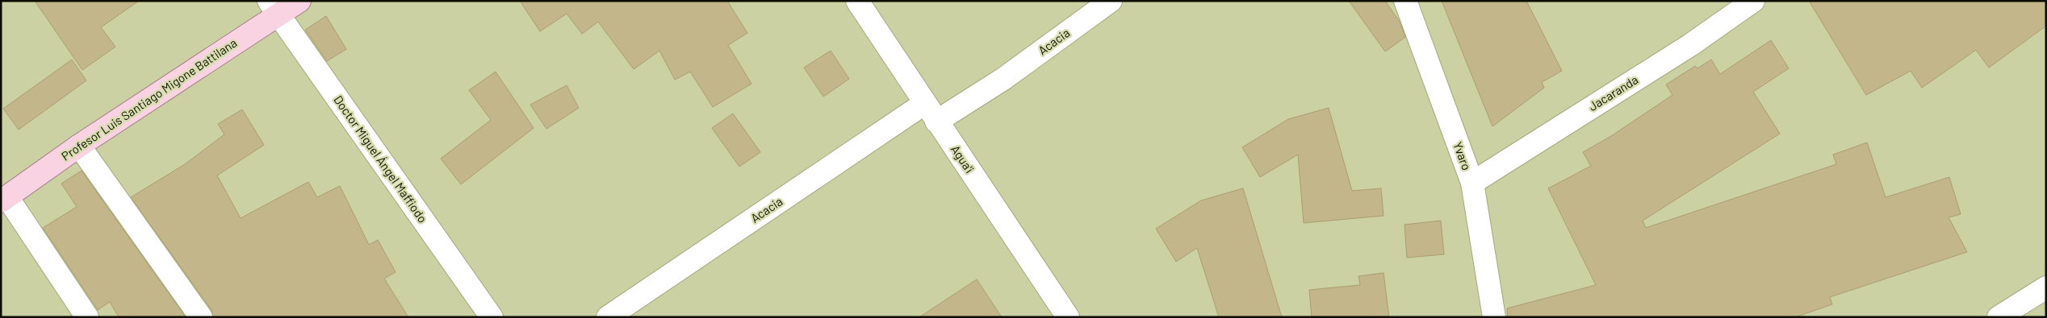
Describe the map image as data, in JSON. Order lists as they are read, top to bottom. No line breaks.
{"streets":{"main road":["Profesor Luis Santiago Migone Battilana"],"street":["Acacia","Jacaranda","Yvaro","Doctor Miguel Ángel Maffiodo","Agua'i"]},"crossings":[["Acacia","Agua'i"],["Jacaranda","Yvaro"],["Profesor Luis Santiago Migone Battilana","Doctor Miguel Ángel Maffiodo"]]}
